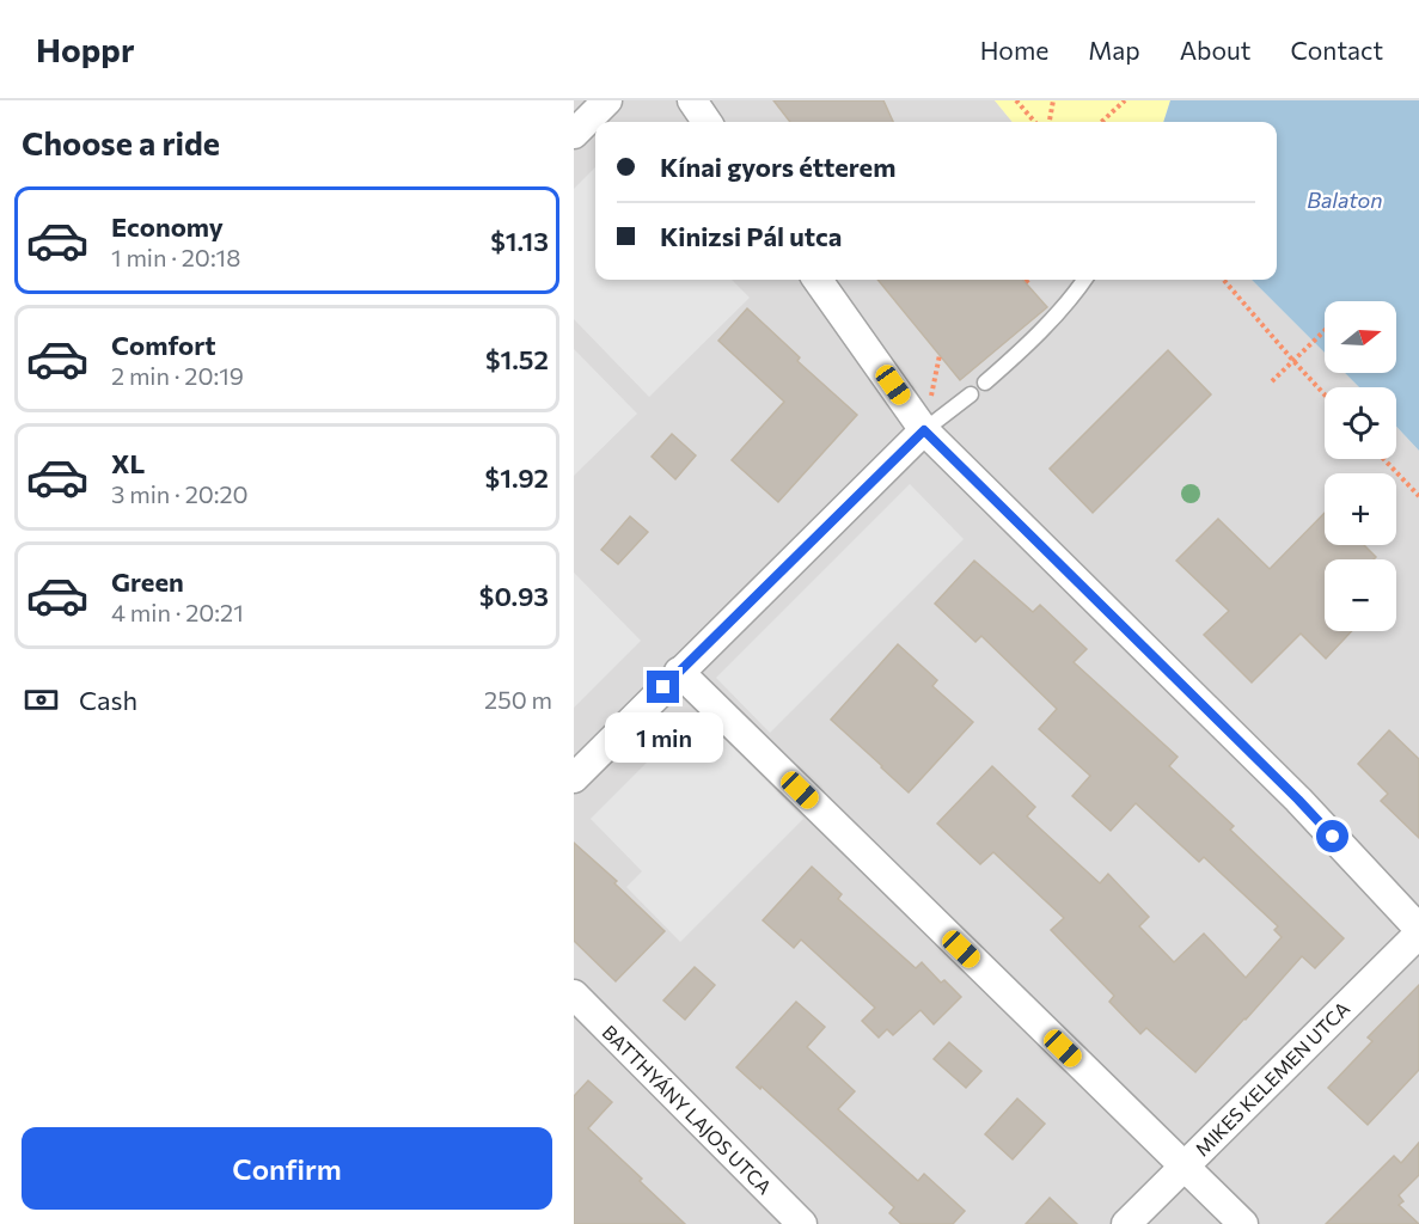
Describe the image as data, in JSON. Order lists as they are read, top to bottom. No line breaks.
{"streets":{"street":["MIKES KELEMEN UTCA","BATTHYÁNY LAJOS UTCA"]},"water":["Balaton"],"north":"right","page":{"header":"Hoppr","nav":["Home","Map","About","Contact"],"heading":"Choose a ride","banner":["Kínai gyors étterem","Kinizsi Pál utca"],"list":[{"name":"Economy","note":"1 min · 20:18","value":"$1.13"},{"name":"Comfort","note":"2 min · 20:19","value":"$1.52"},{"name":"XL","note":"3 min · 20:20","value":"$1.92"},{"name":"Green","note":"4 min · 20:21","value":"$0.93"}],"map_buttons":["+","−"],"pay":["Cash","250 m"],"bubble":"1 min","buttons":"Confirm"}}
